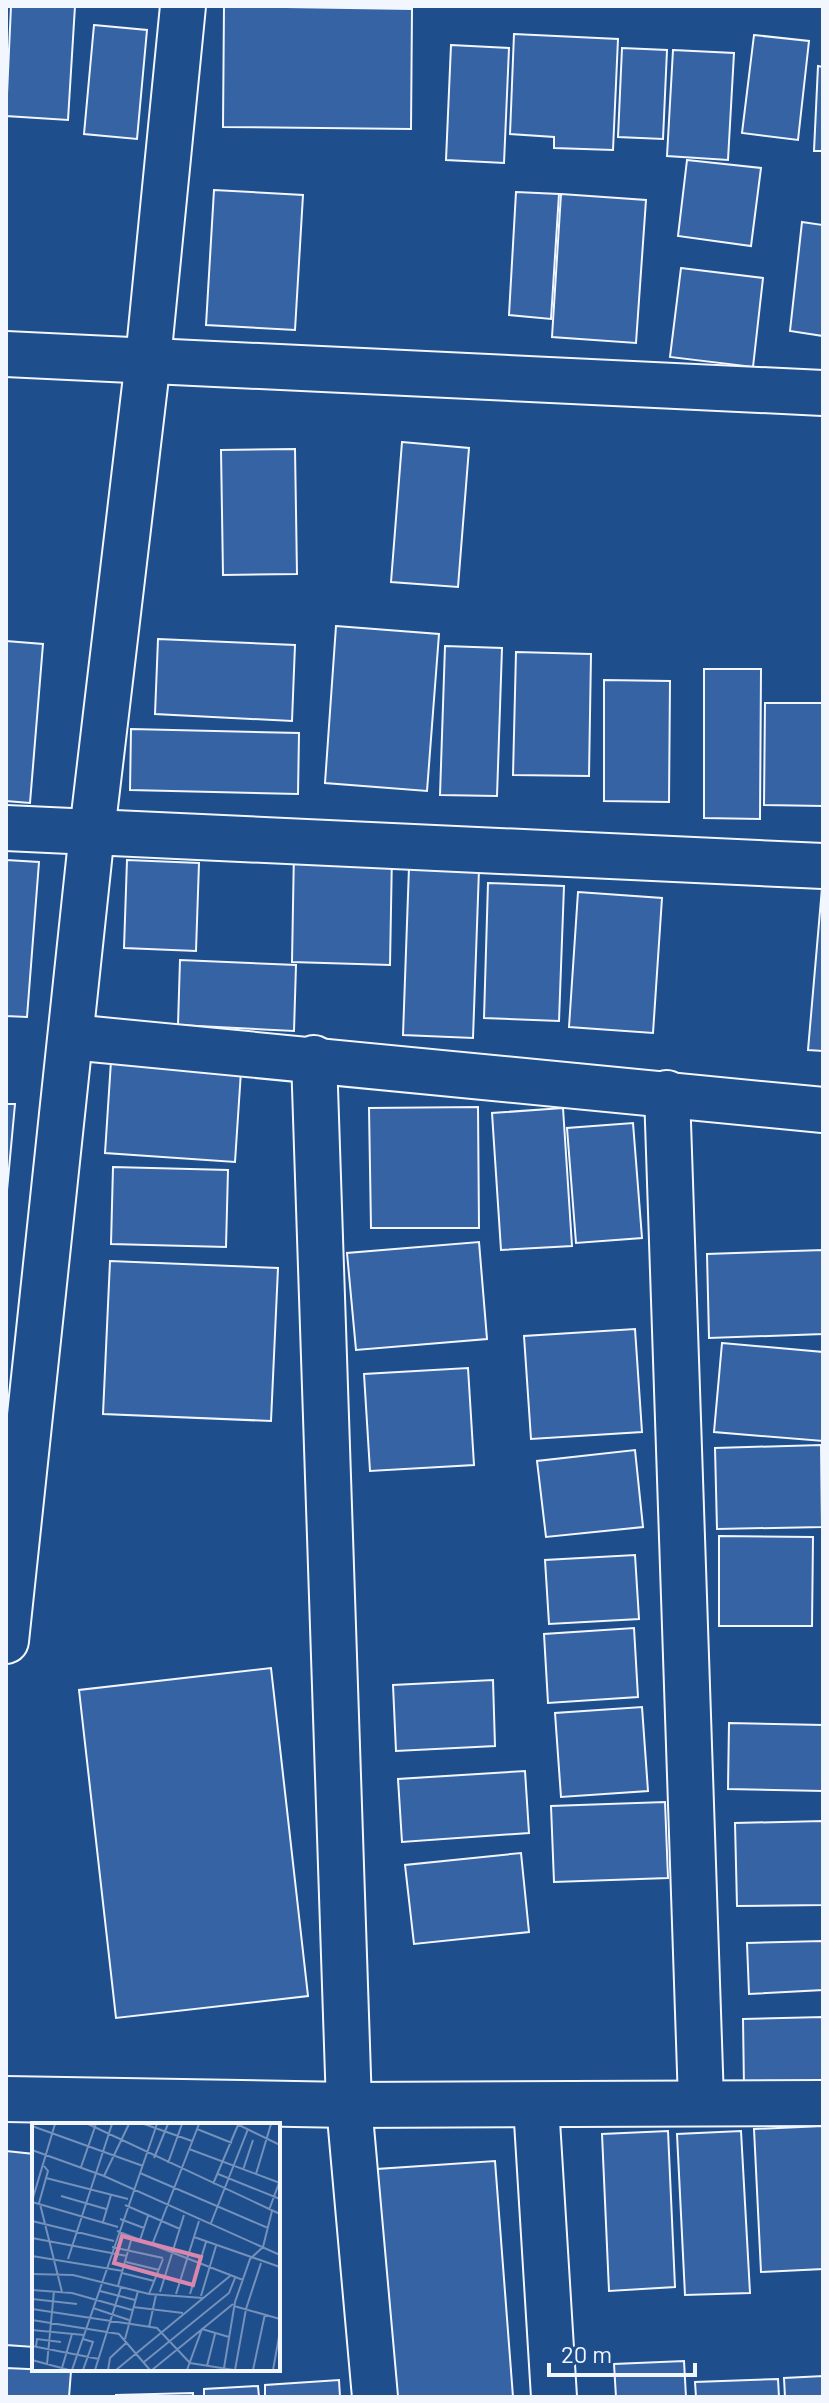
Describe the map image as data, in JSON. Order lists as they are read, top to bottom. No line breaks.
{"scale_bar":"20 m"}
